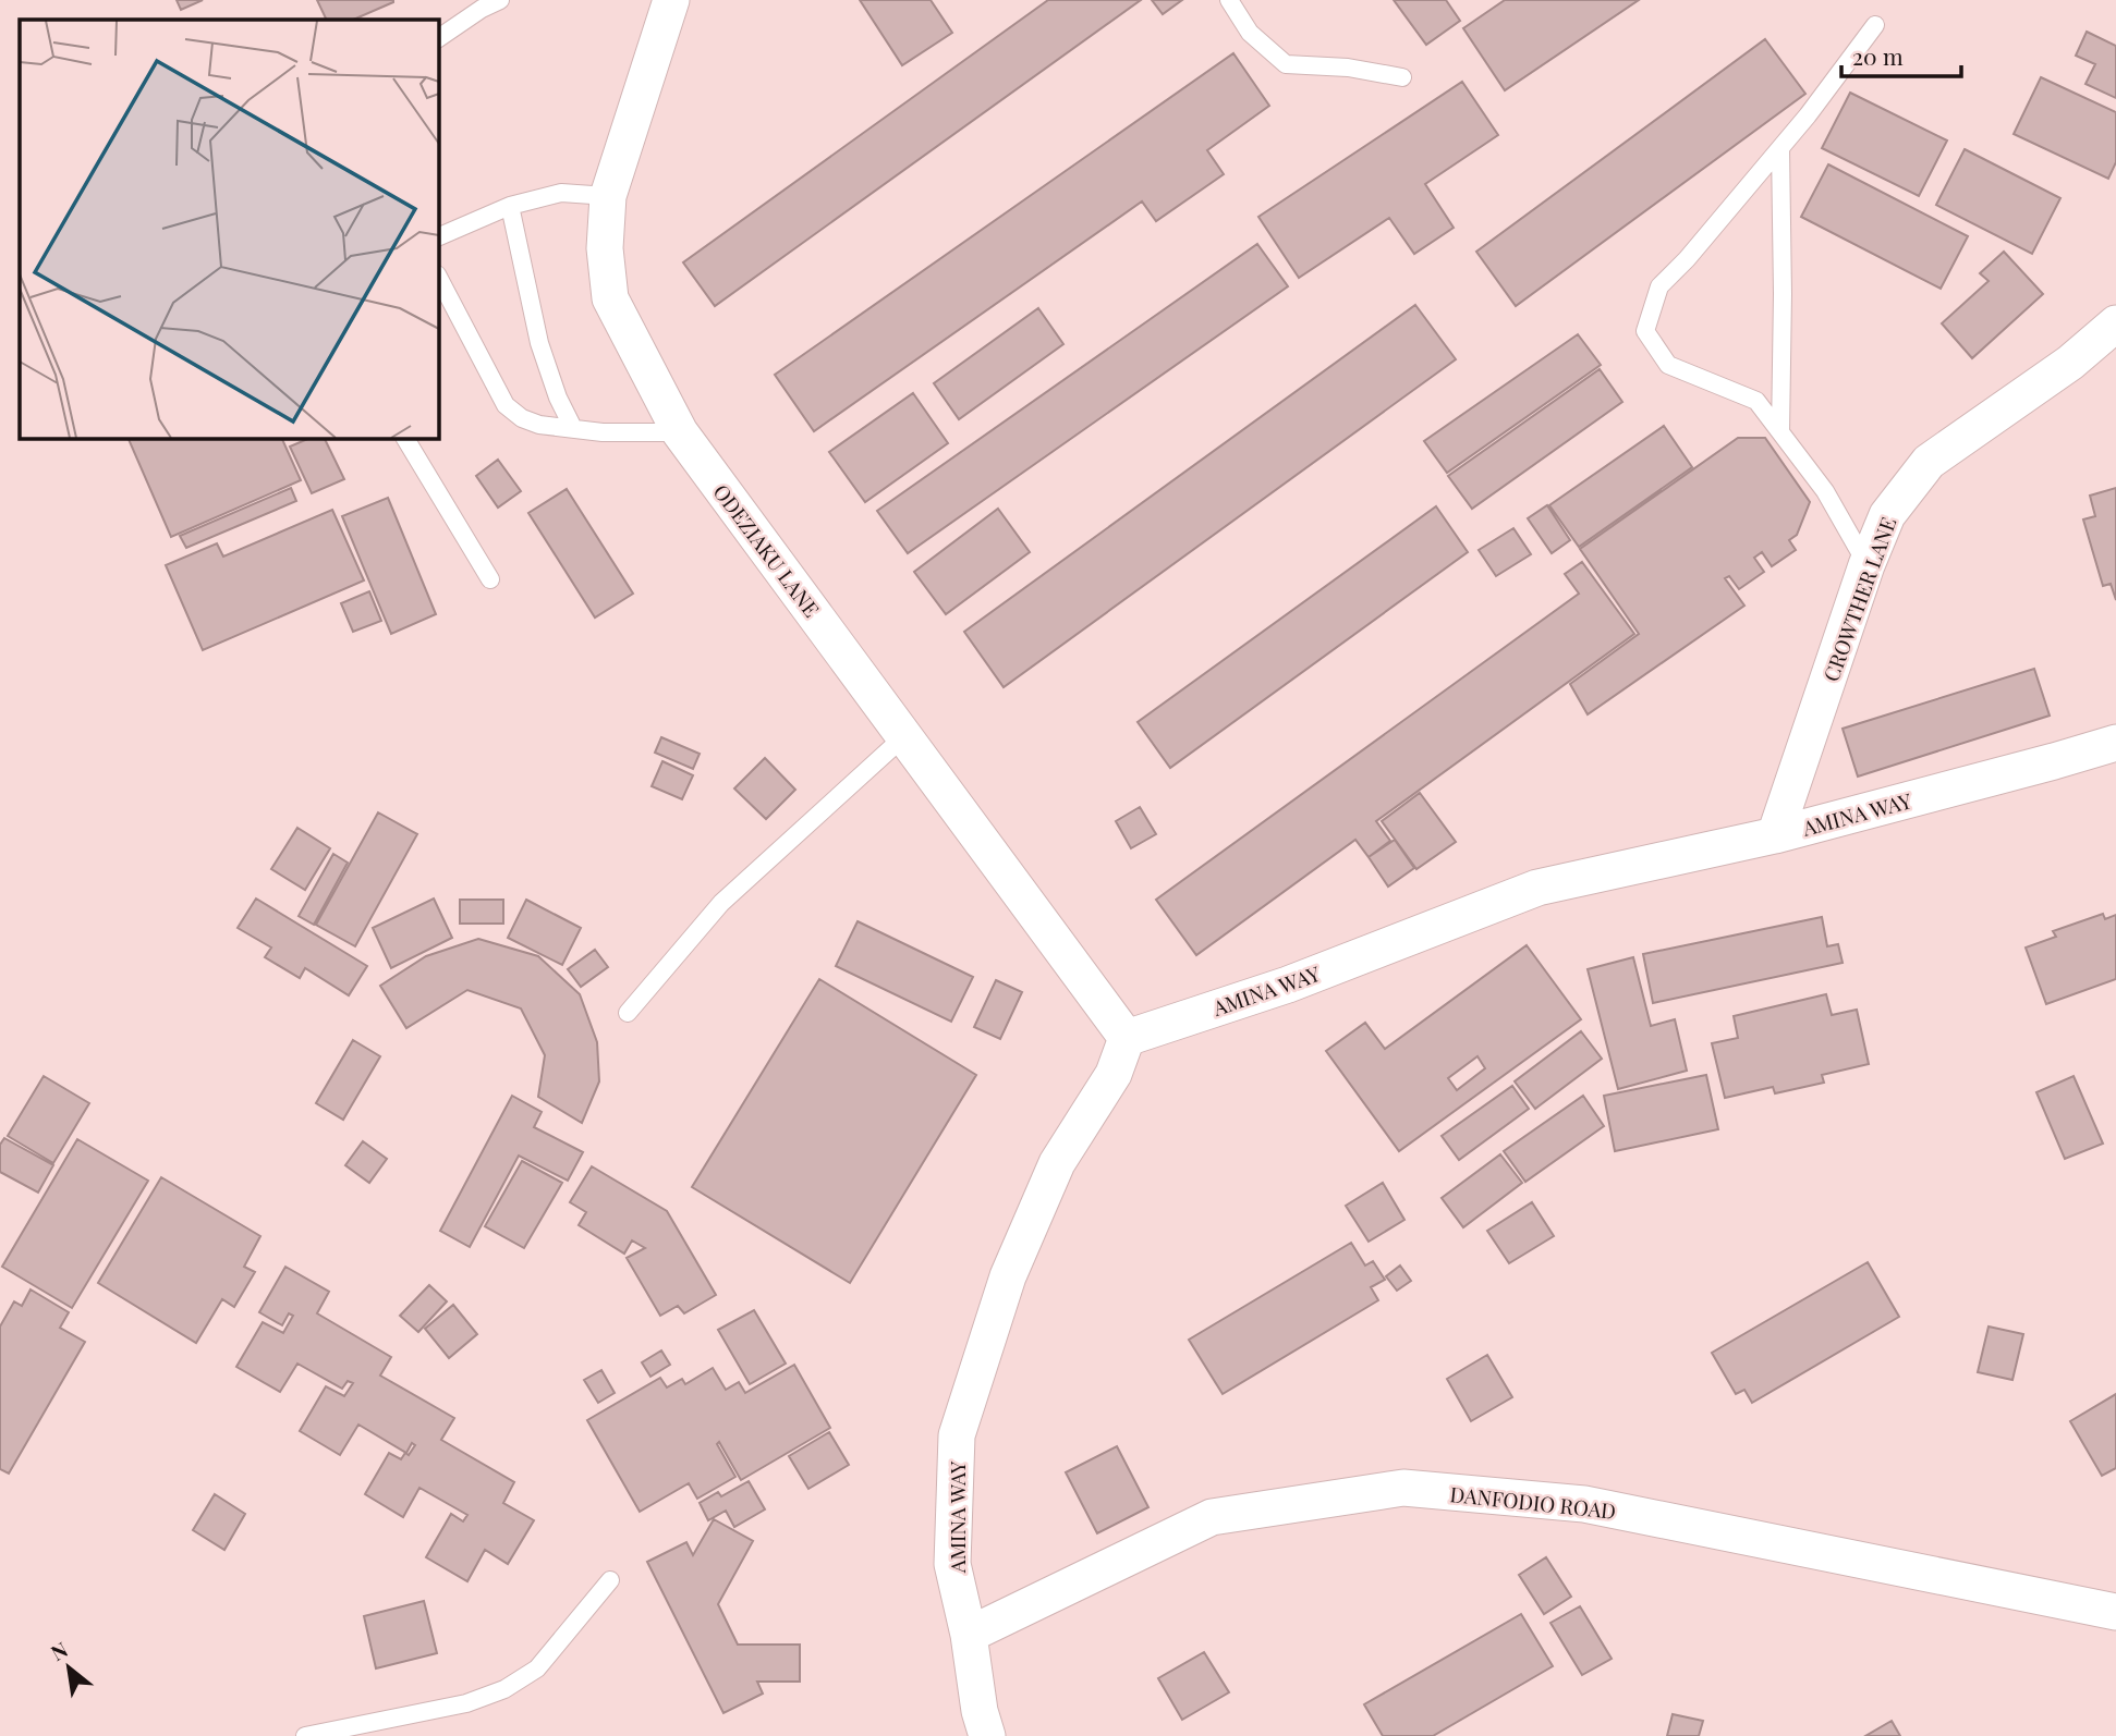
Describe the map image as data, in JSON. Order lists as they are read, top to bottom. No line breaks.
{"streets":{"street":["ODEZIAKU LANE","CROWTHER LANE","AMINA WAY","DANFODIO ROAD"]},"crossings":[["ODEZIAKU LANE","AMINA WAY"],["CROWTHER LANE","AMINA WAY"],["AMINA WAY","DANFODIO ROAD"]],"scale_bar":"20 m","north":"top left"}
